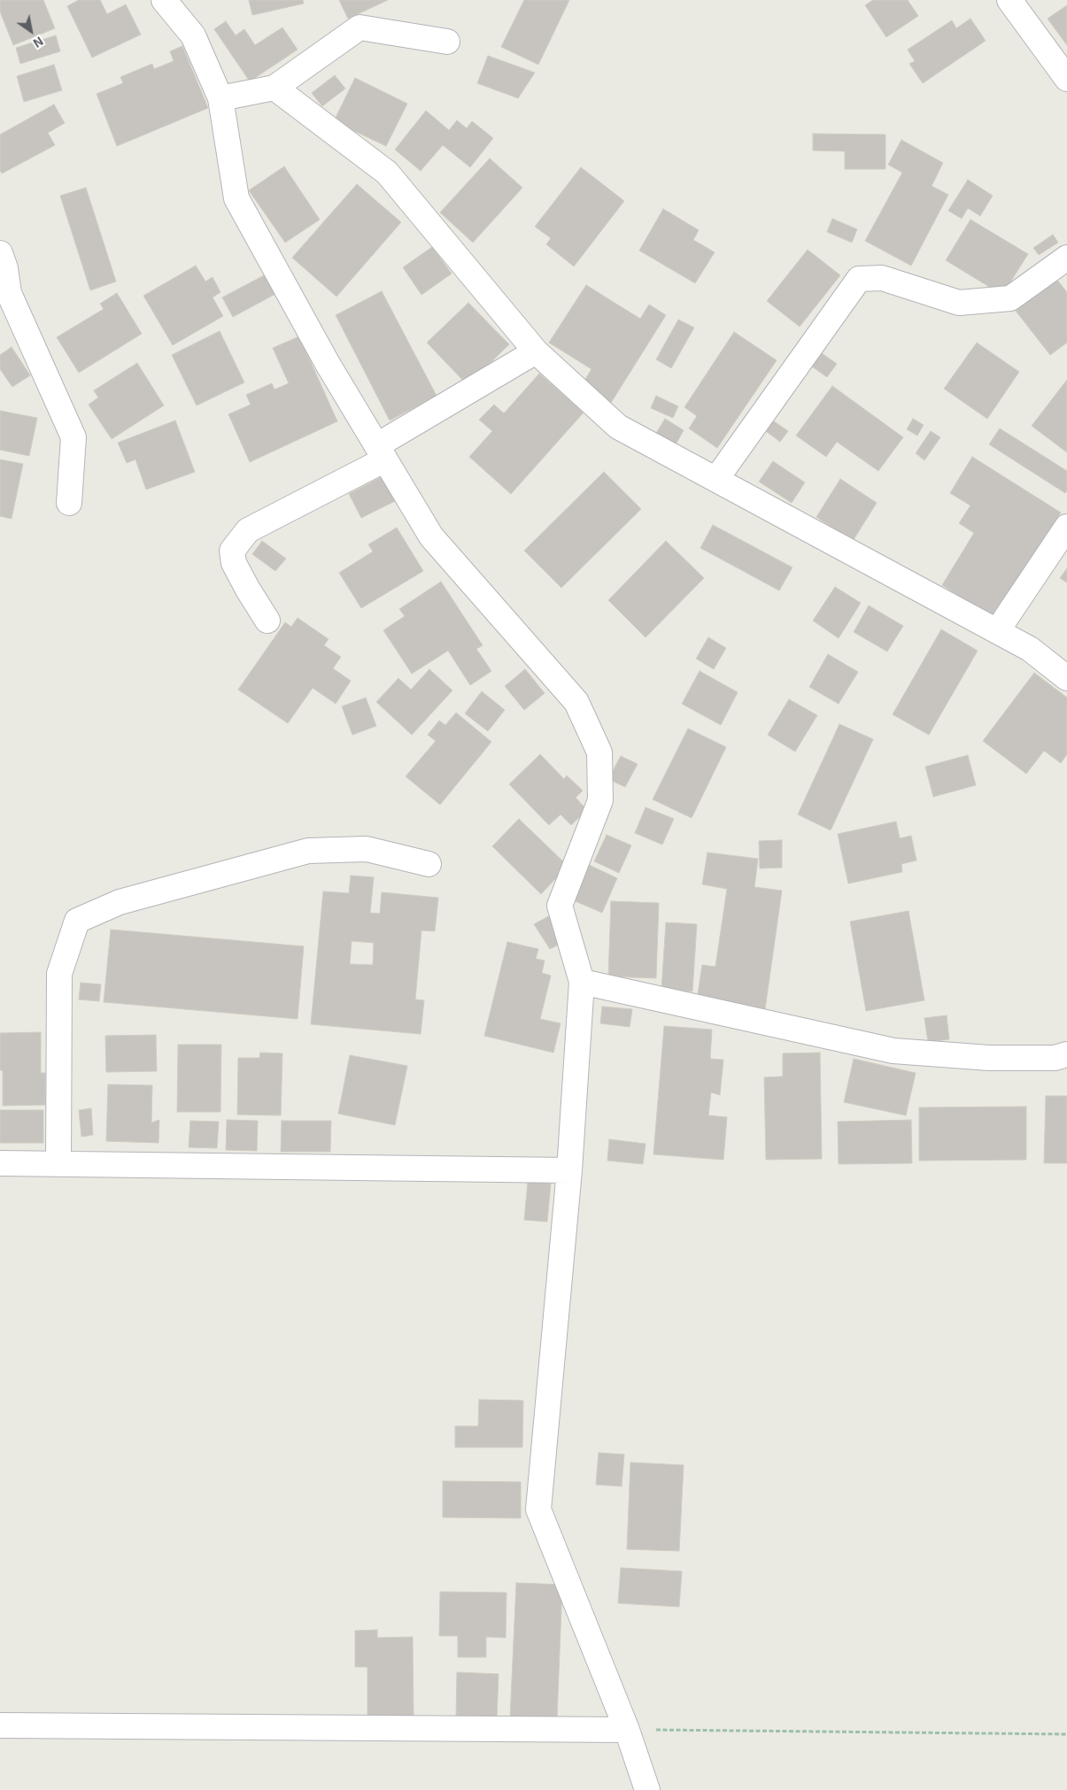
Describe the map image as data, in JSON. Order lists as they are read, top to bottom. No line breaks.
{"north":"bottom right"}
